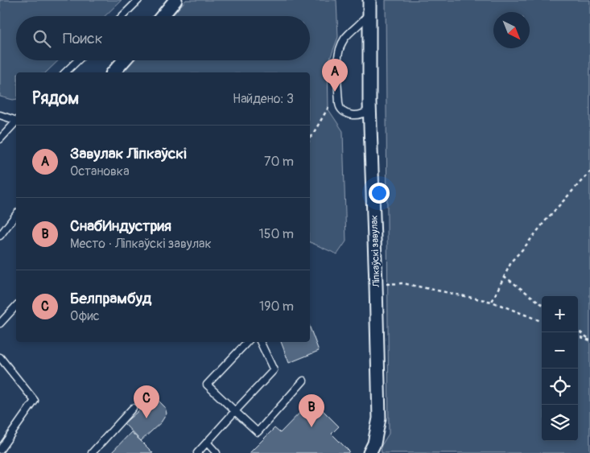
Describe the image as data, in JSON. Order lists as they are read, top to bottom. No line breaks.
{"streets":{"street":["Ліпкаўскі завулак"]},"north":"bottom right","page":{"search":"Поиск","pins":["A","C","B"],"heading":["Рядом","Найдено: 3"],"list":[{"mark":"A","name":"Завулак Ліпкаўскі","note":"Остановка","value":"70 m"},{"mark":"B","name":"СнабИндустрия","note":"Место · Ліпкаўскі завулак","value":"150 m"},{"mark":"C","name":"Белпрамбуд","note":"Офис","value":"190 m"}],"map_buttons":["+","−"]}}
